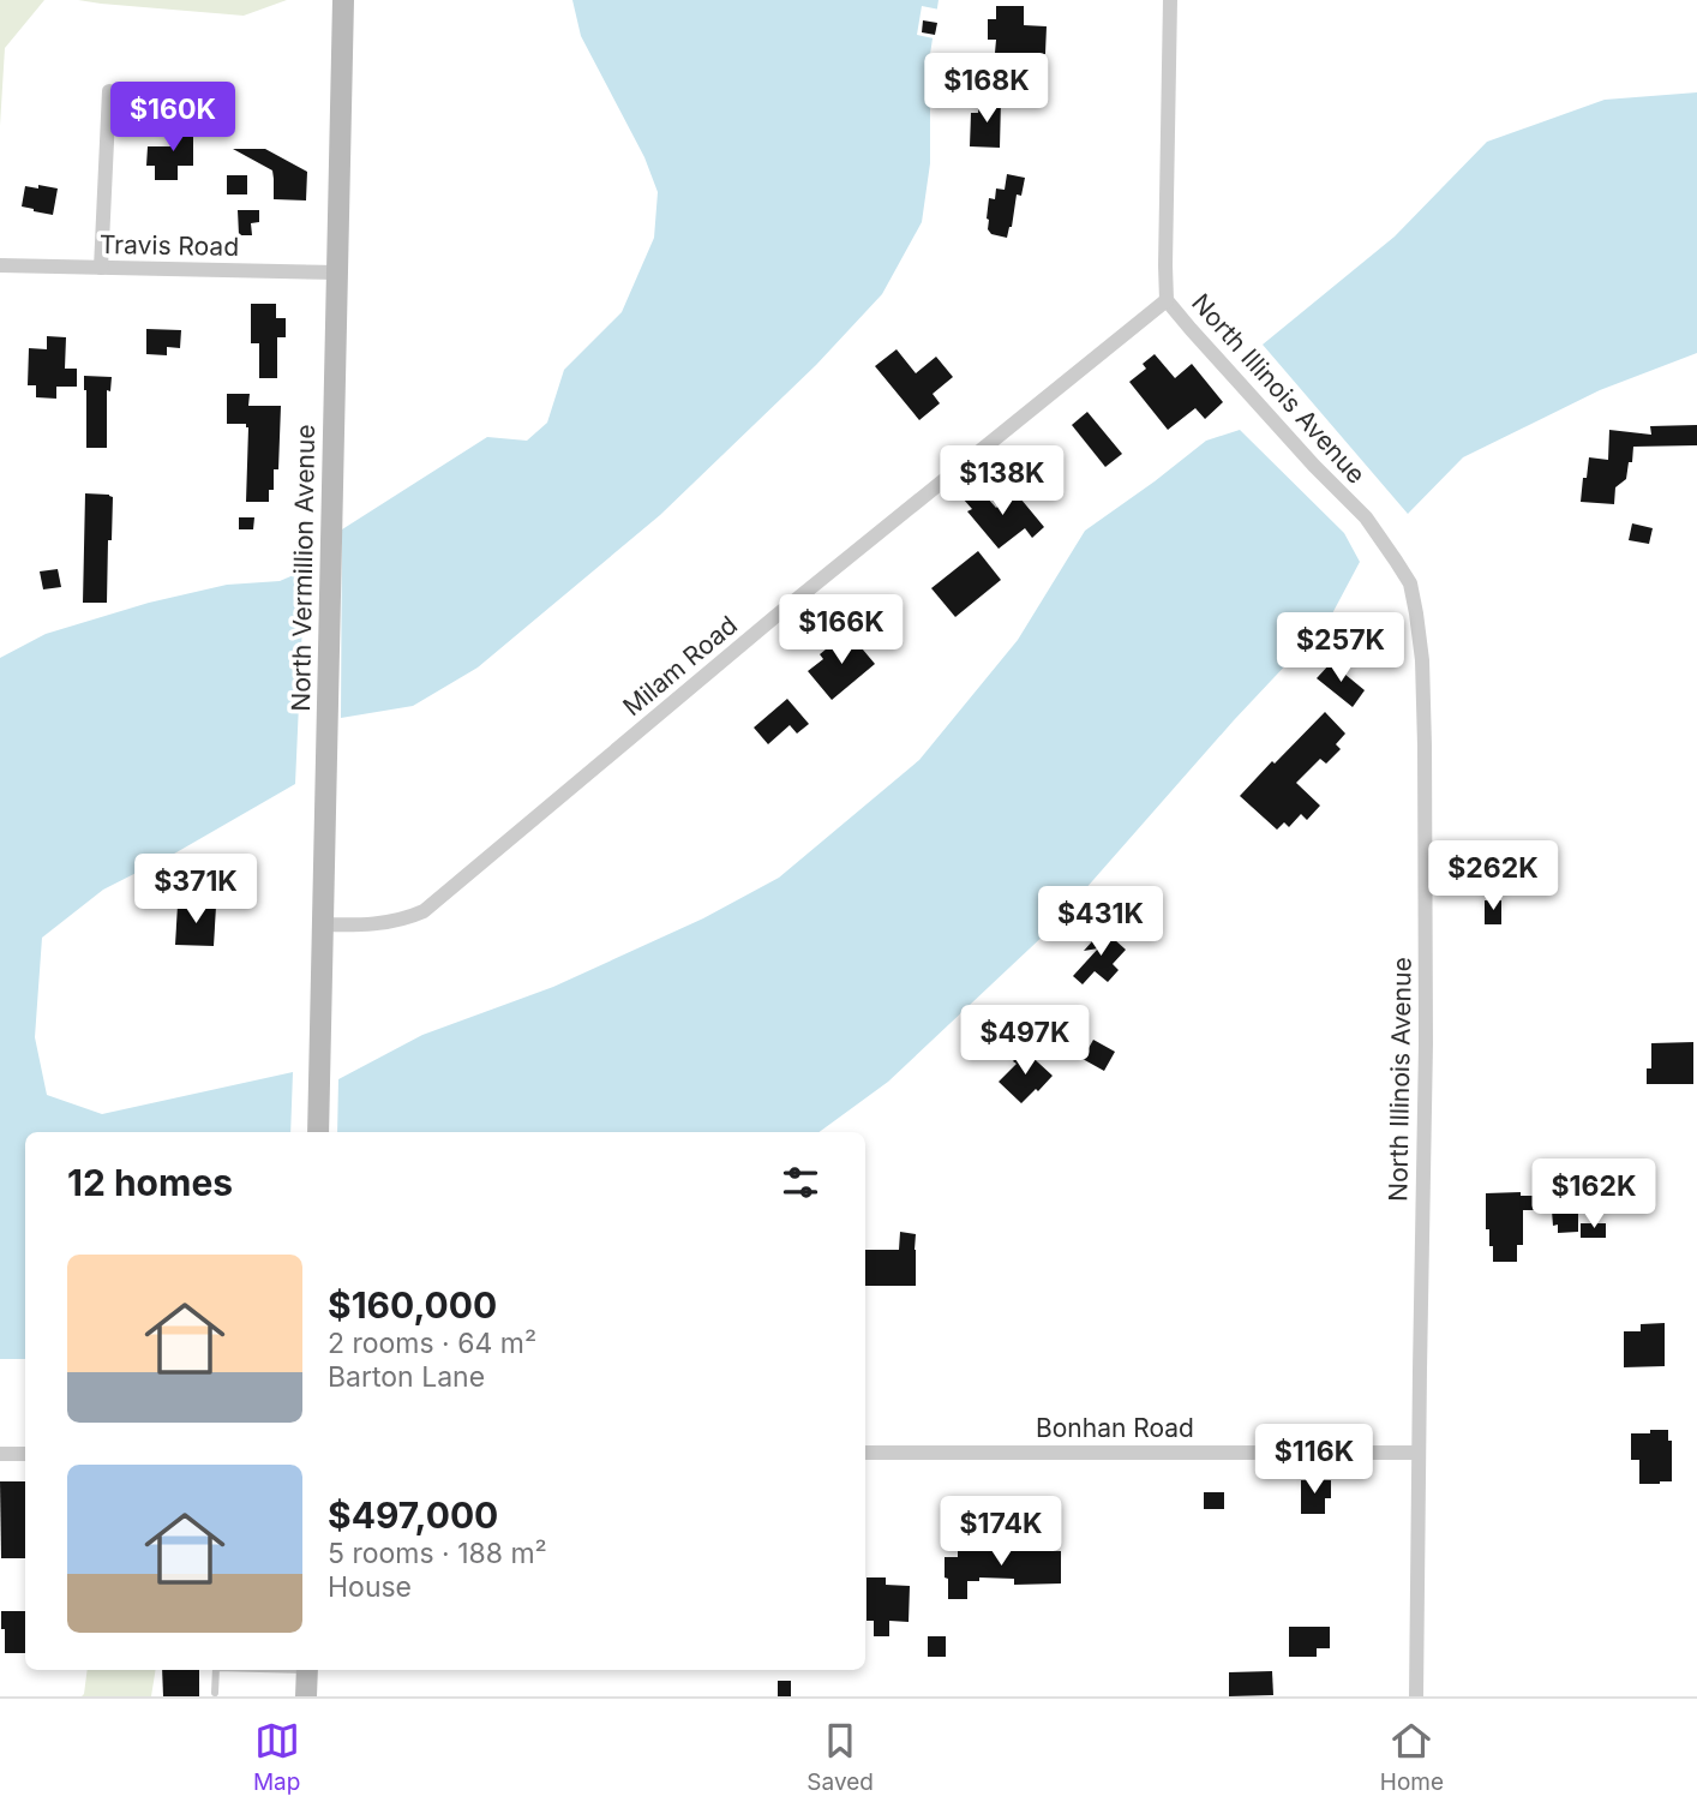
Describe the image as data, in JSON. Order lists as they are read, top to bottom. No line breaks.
{"streets":{"street":["Travis Road","North Illinois Avenue","North Vermillion Avenue","Milam Road","Bonhan Road"]},"crossings":[["Travis Road","North Vermillion Avenue"],["North Illinois Avenue","Milam Road"],["North Illinois Avenue","Bonhan Road"],["North Vermillion Avenue","Milam Road"]],"page":{"price":["$168K","$160K","$138K","$166K","$257K","$262K","$371K","$431K","$497K","$162K","$116K","$174K"],"heading":"12 homes","list":[{"name":"$160,000","note":"2 rooms · 64 m² · Barton Lane"},{"name":"$497,000","note":"5 rooms · 188 m² · House"}],"tabs":["Map","Saved","Home"]}}
